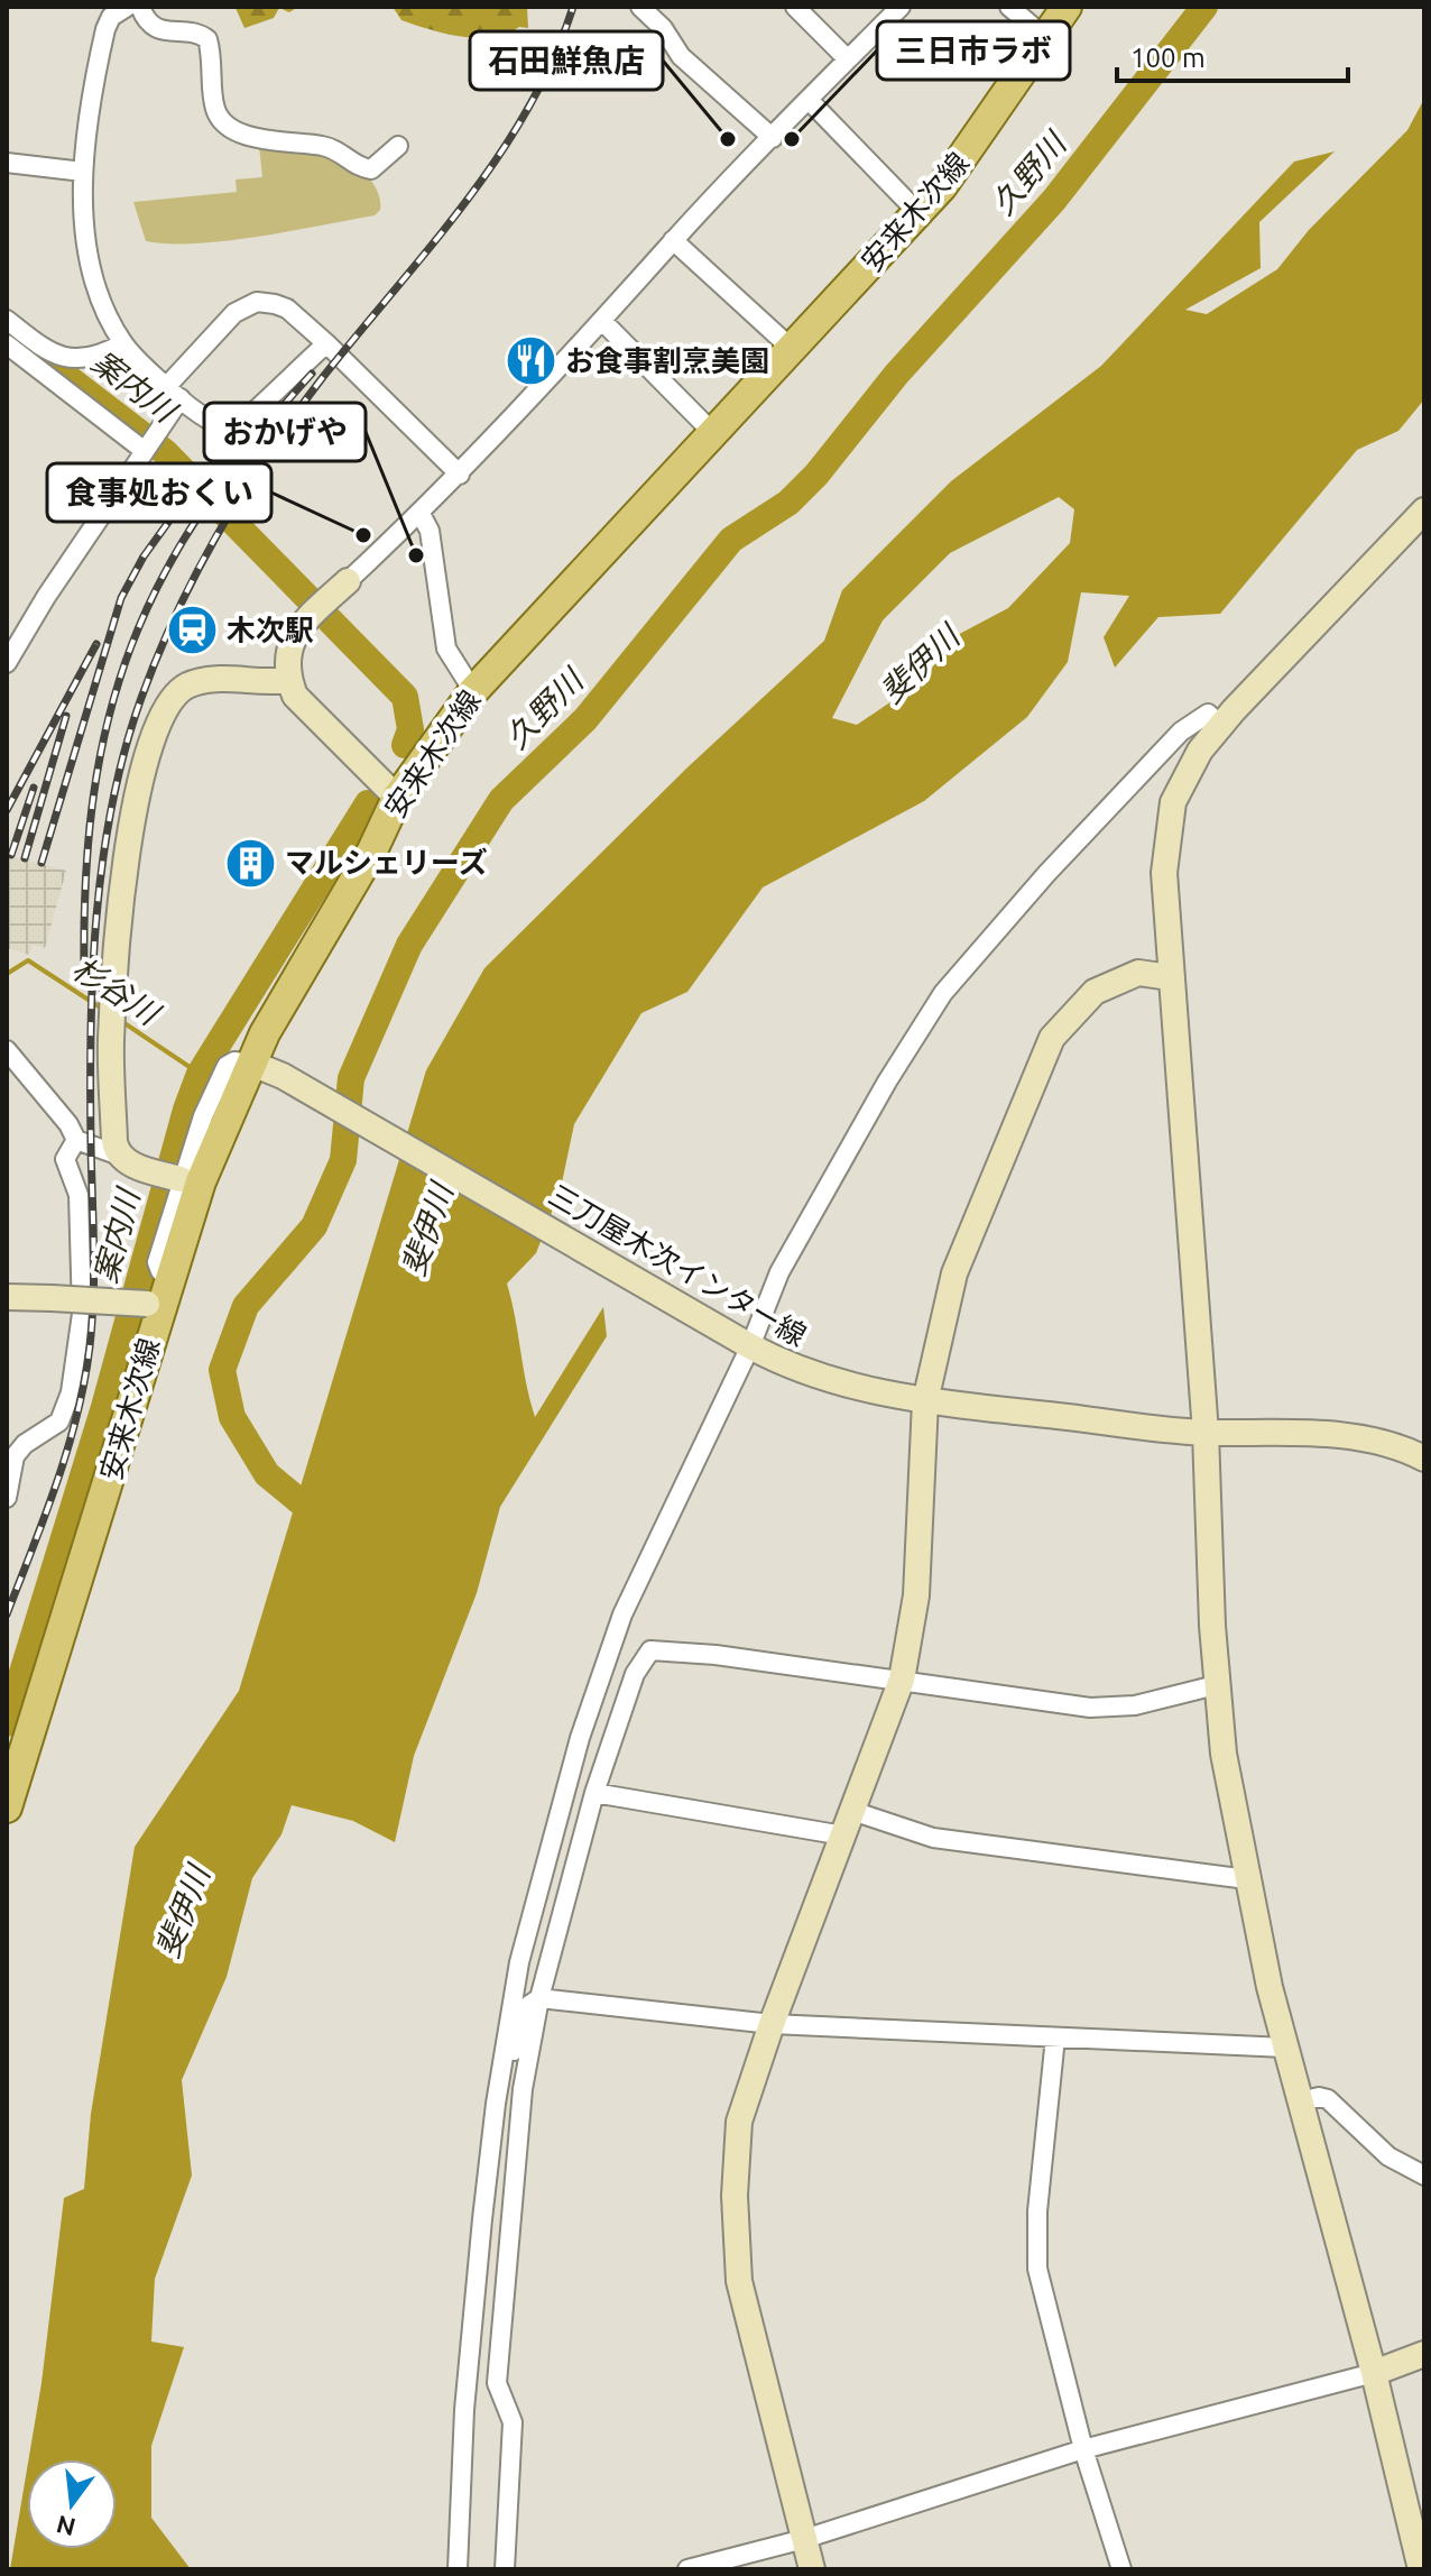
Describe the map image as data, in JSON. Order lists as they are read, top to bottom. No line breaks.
{"streets":{"main road":["安来木次線"],"street":["三刀屋木次インター線"]},"crossings":[["安来木次線","三刀屋木次インター線"]],"water":["久野川","案内川","斐伊川","杉谷川"],"places":{"other":["石田鮮魚店","三日市ラボ","食事処おくい","おかげや"],"restaurant":["お食事割烹美園"],"station":["木次駅"],"building":["マルシェリーズ"]},"scale_bar":"100 m","north":"bottom"}
